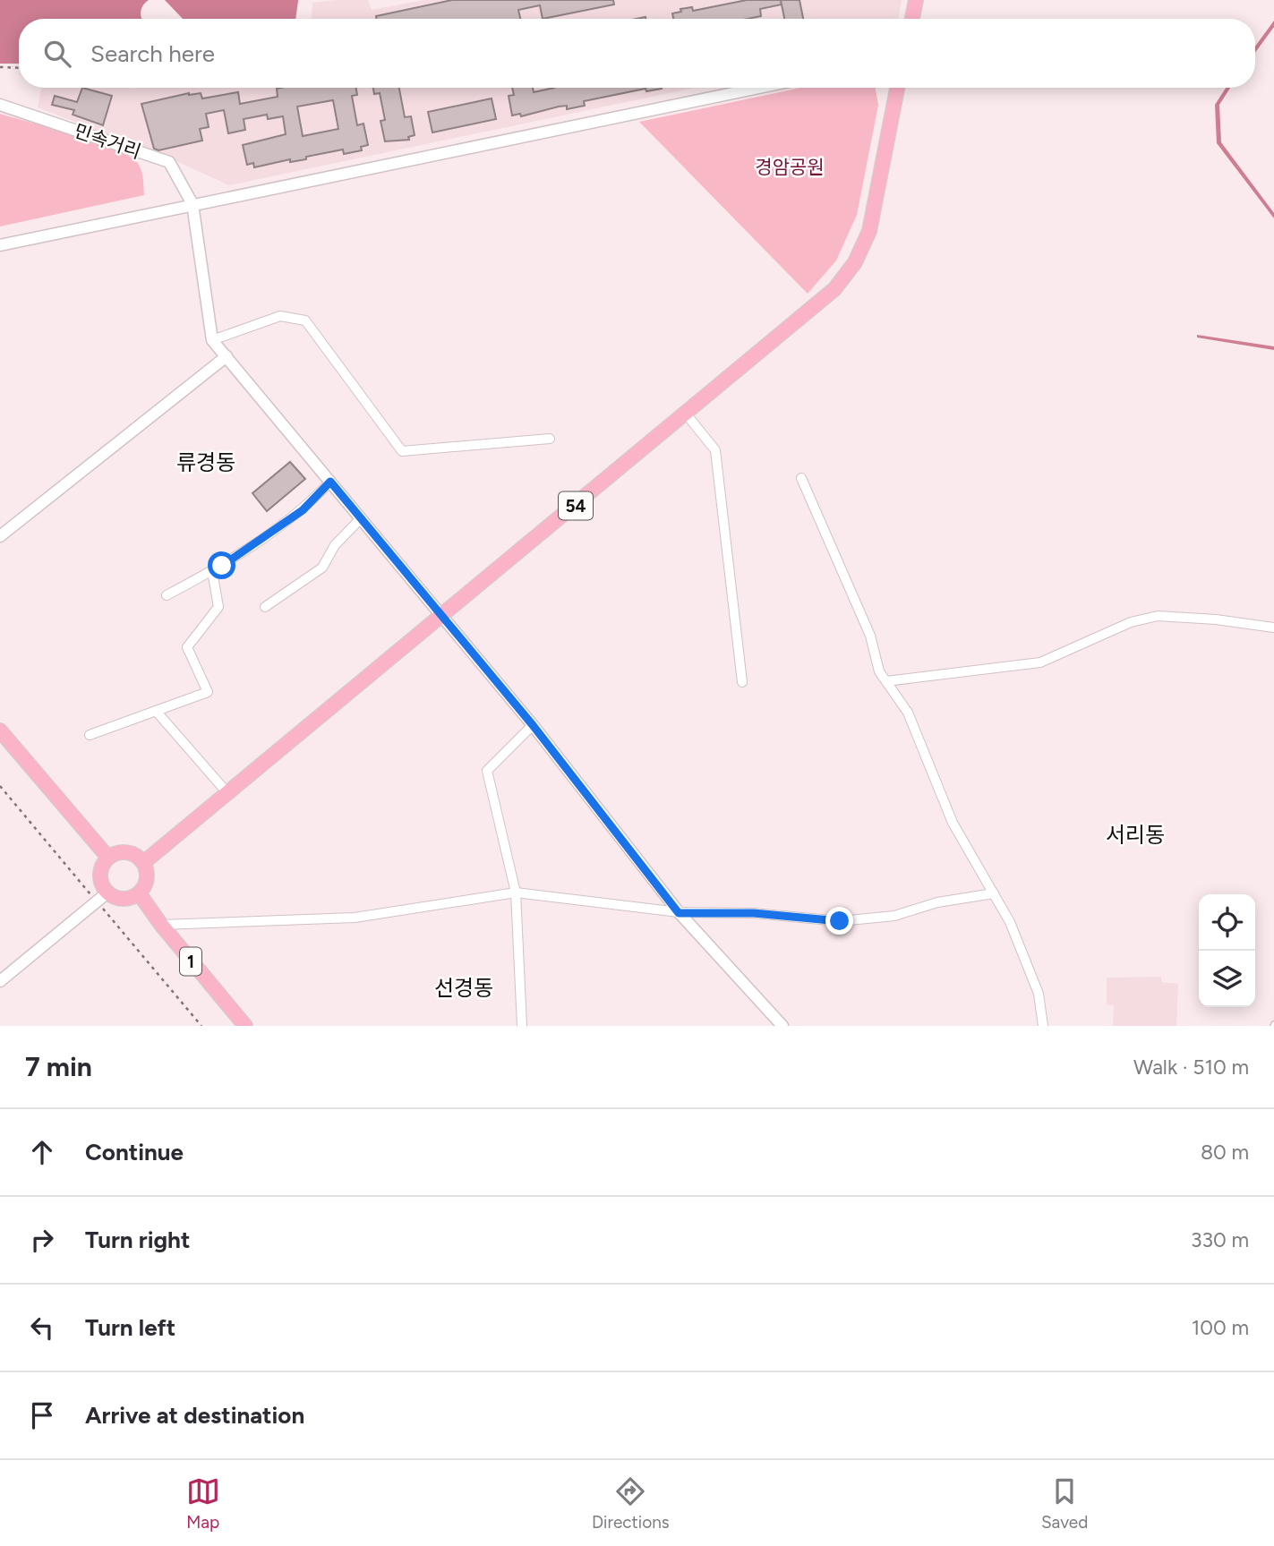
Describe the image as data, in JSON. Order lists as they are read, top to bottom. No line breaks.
{"streets":{"main road":["54","1"],"street":["민속거리"]},"crossings":[["54","1"]],"districts":["류경동","서리동","선경동"],"parks":["경암공원"],"page":{"search":"Search here","heading":["7 min","Walk · 510 m"],"list":[["Continue","80 m"],["Turn right","330 m"],["Turn left","100 m"],"Arrive at destination"],"nav":["Map","Directions","Saved"]}}
